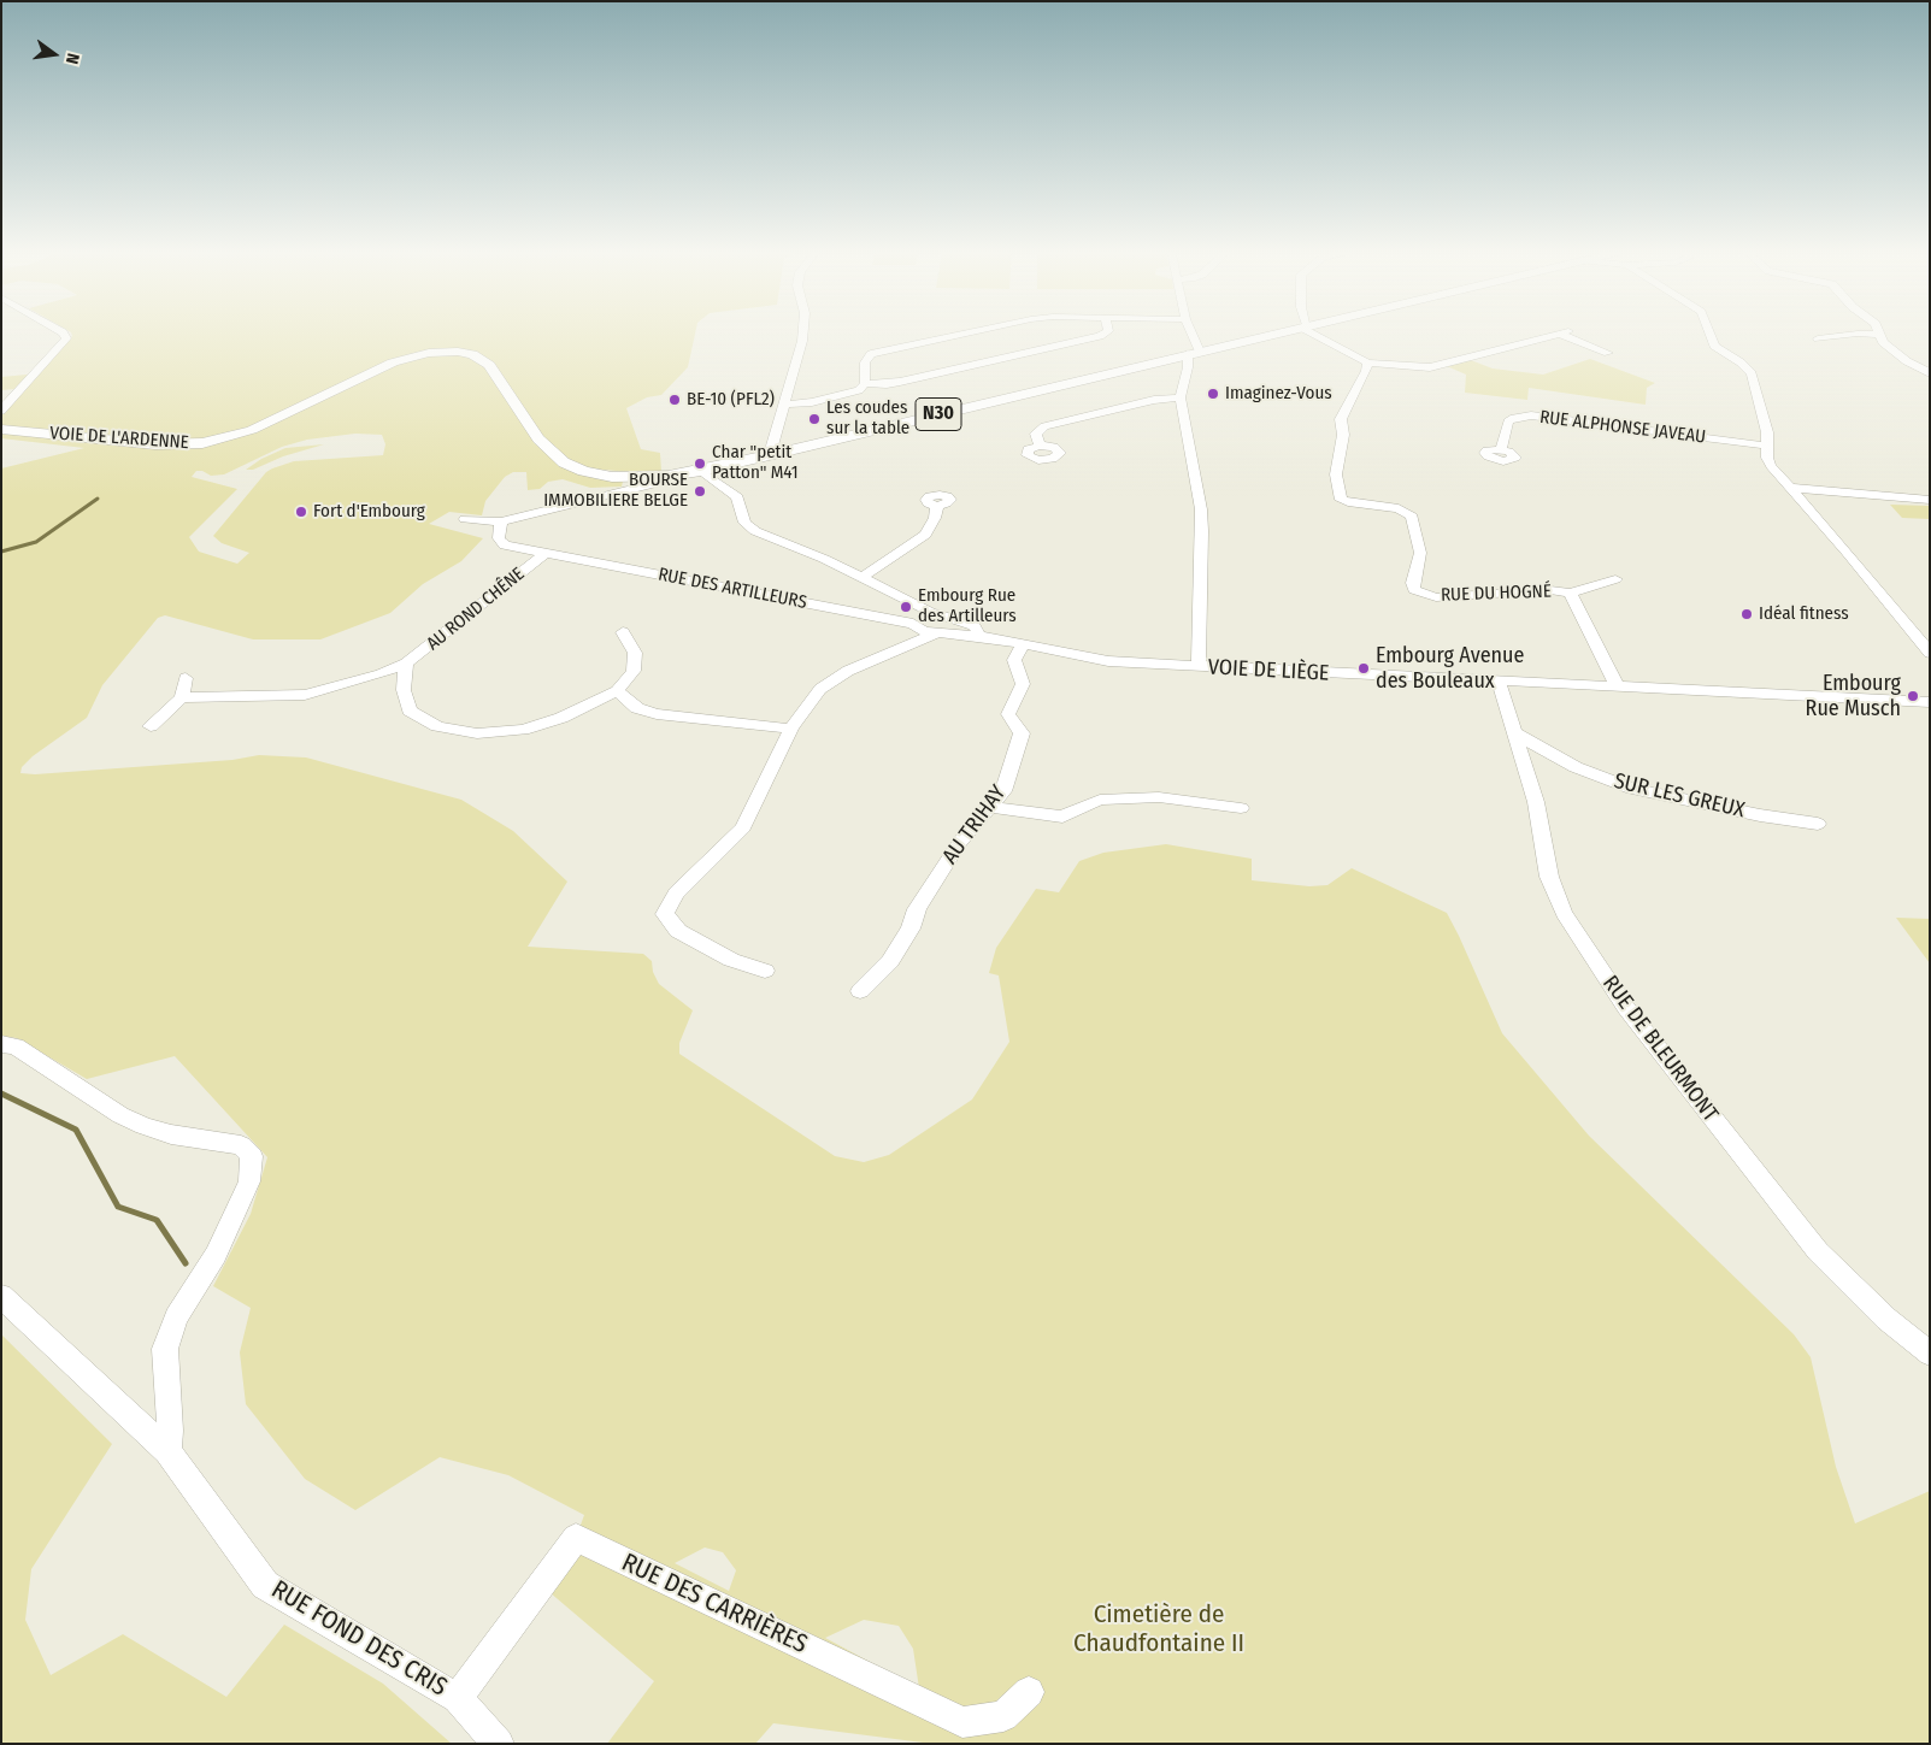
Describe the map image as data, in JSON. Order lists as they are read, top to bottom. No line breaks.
{"streets":{"main road":["N30","VOIE DE L'ARDENNE"],"street":["RUE ALPHONSE JAVEAU","RUE DES ARTILLEURS","RUE DU HOGNÉ","AU ROND CHÊNE","VOIE DE LIÈGE","SUR LES GREUX","AU TRIHAY","RUE DE BLEURMONT","RUE DES CARRIÈRES","RUE FOND DES CRIS"]},"crossings":[["VOIE DE L'ARDENNE","VOIE DE LIÈGE"],["RUE DES ARTILLEURS","AU ROND CHÊNE"],["RUE DES ARTILLEURS","VOIE DE LIÈGE"],["RUE DU HOGNÉ","VOIE DE LIÈGE"],["VOIE DE LIÈGE","AU TRIHAY"],["VOIE DE LIÈGE","RUE DE BLEURMONT"],["SUR LES GREUX","RUE DE BLEURMONT"],["RUE DES CARRIÈRES","RUE FOND DES CRIS"]],"parks":["Cimetière de Chaudfontaine II"],"places":["Imaginez-Vous","BE-10 (PFL2)","Les coudes sur la table","Char \"petit Patton\" M41","BOURSE IMMOBILIERE BELGE","Fort d'Embourg","Embourg Rue des Artilleurs","Idéal fitness","Embourg Avenue des Bouleaux","Embourg Rue Musch"],"north":"right"}
